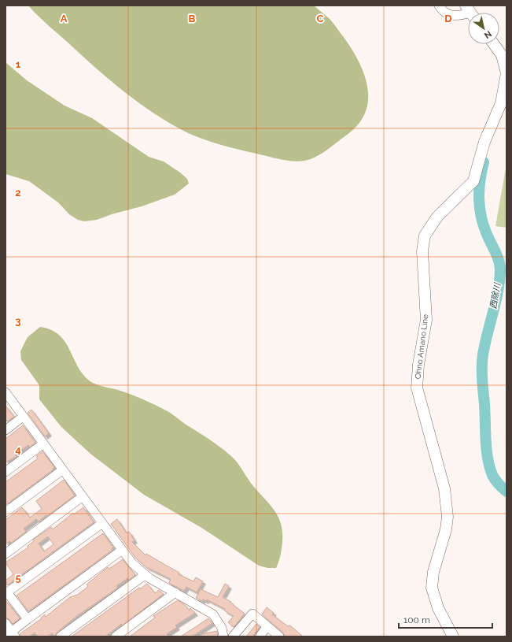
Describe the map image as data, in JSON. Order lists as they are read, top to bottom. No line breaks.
{"streets":{"main road":["Ohno Amano Line"]},"water":["西除川"],"scale_bar":"100 m","north":"bottom right","grid":{"columns":["A","B","C","D"],"rows":["1","2","3","4","5"]}}
